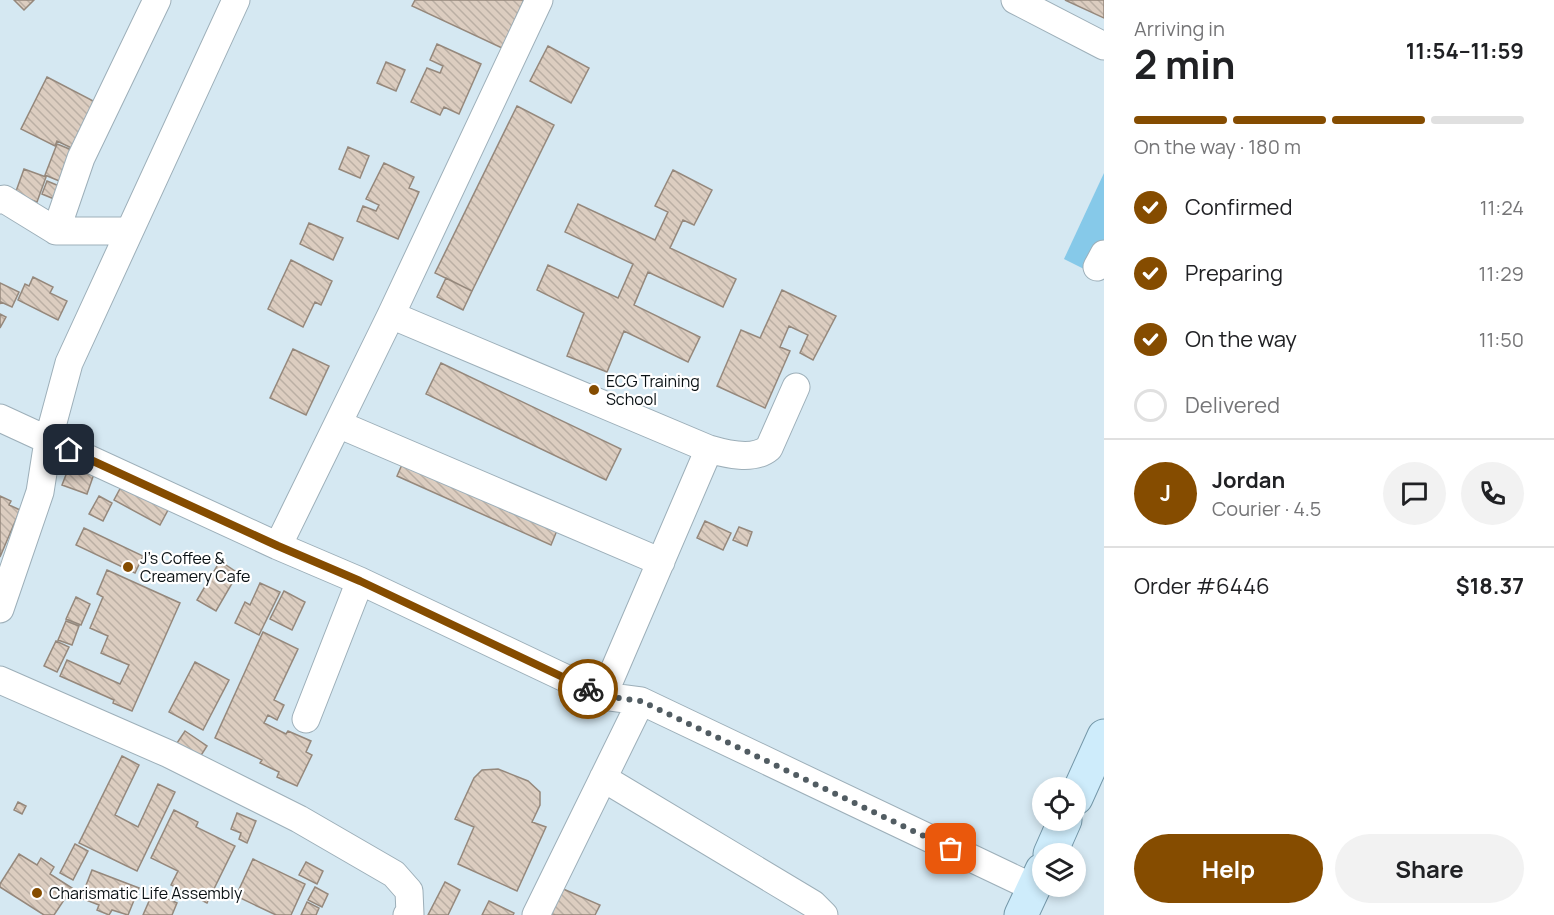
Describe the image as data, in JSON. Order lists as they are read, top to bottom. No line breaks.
{"places":["ECG Training School","J's Coffee & Creamery Cafe","Charismatic Life Assembly"],"page":{"heading":["2 min","Arriving in","11:54–11:59"],"panel":["Jordan","Courier · 4.5","Order #6446","$18.37"],"bar":"On the way · 180 m","list":[["Confirmed","11:24"],["Preparing","11:29"],["On the way","11:50"],"Delivered"],"round":"J","buttons":["Help","Share"]}}
